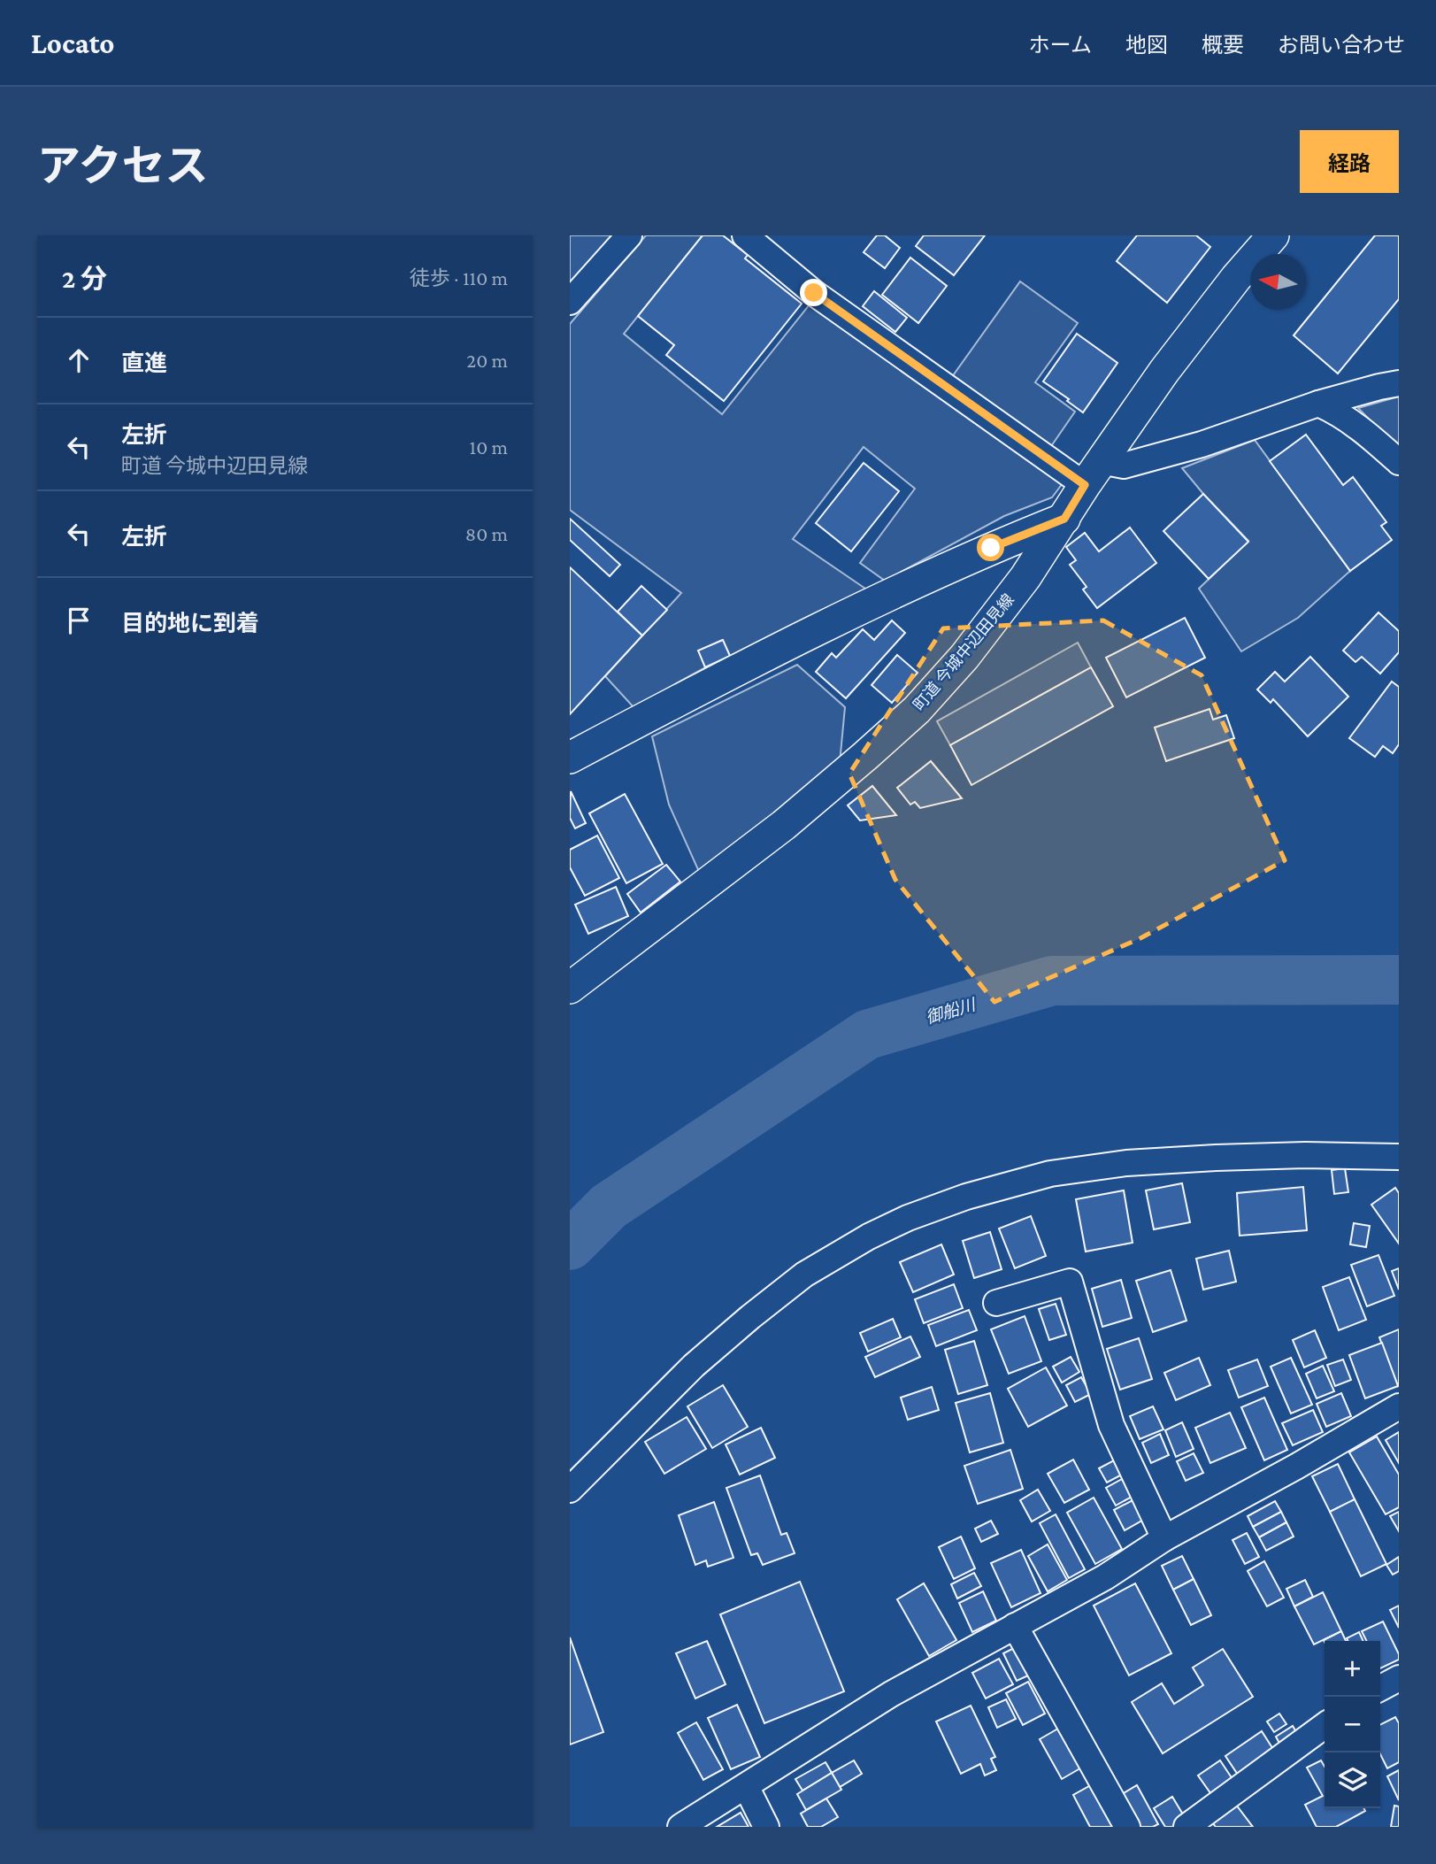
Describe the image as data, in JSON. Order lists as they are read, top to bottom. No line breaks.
{"streets":{"street":["町道 今城中辺田見線"]},"water":["御船川"],"north":"left","page":{"header":"Locato","nav":["ホーム","地図","概要","お問い合わせ"],"title":"アクセス","buttons":"経路","heading":["2 分","徒歩 · 110 m"],"list":[["直進","20 m"],["左折","町道 今城中辺田見線","10 m"],["左折","80 m"],"目的地に到着"],"map_buttons":["+","−"]}}
